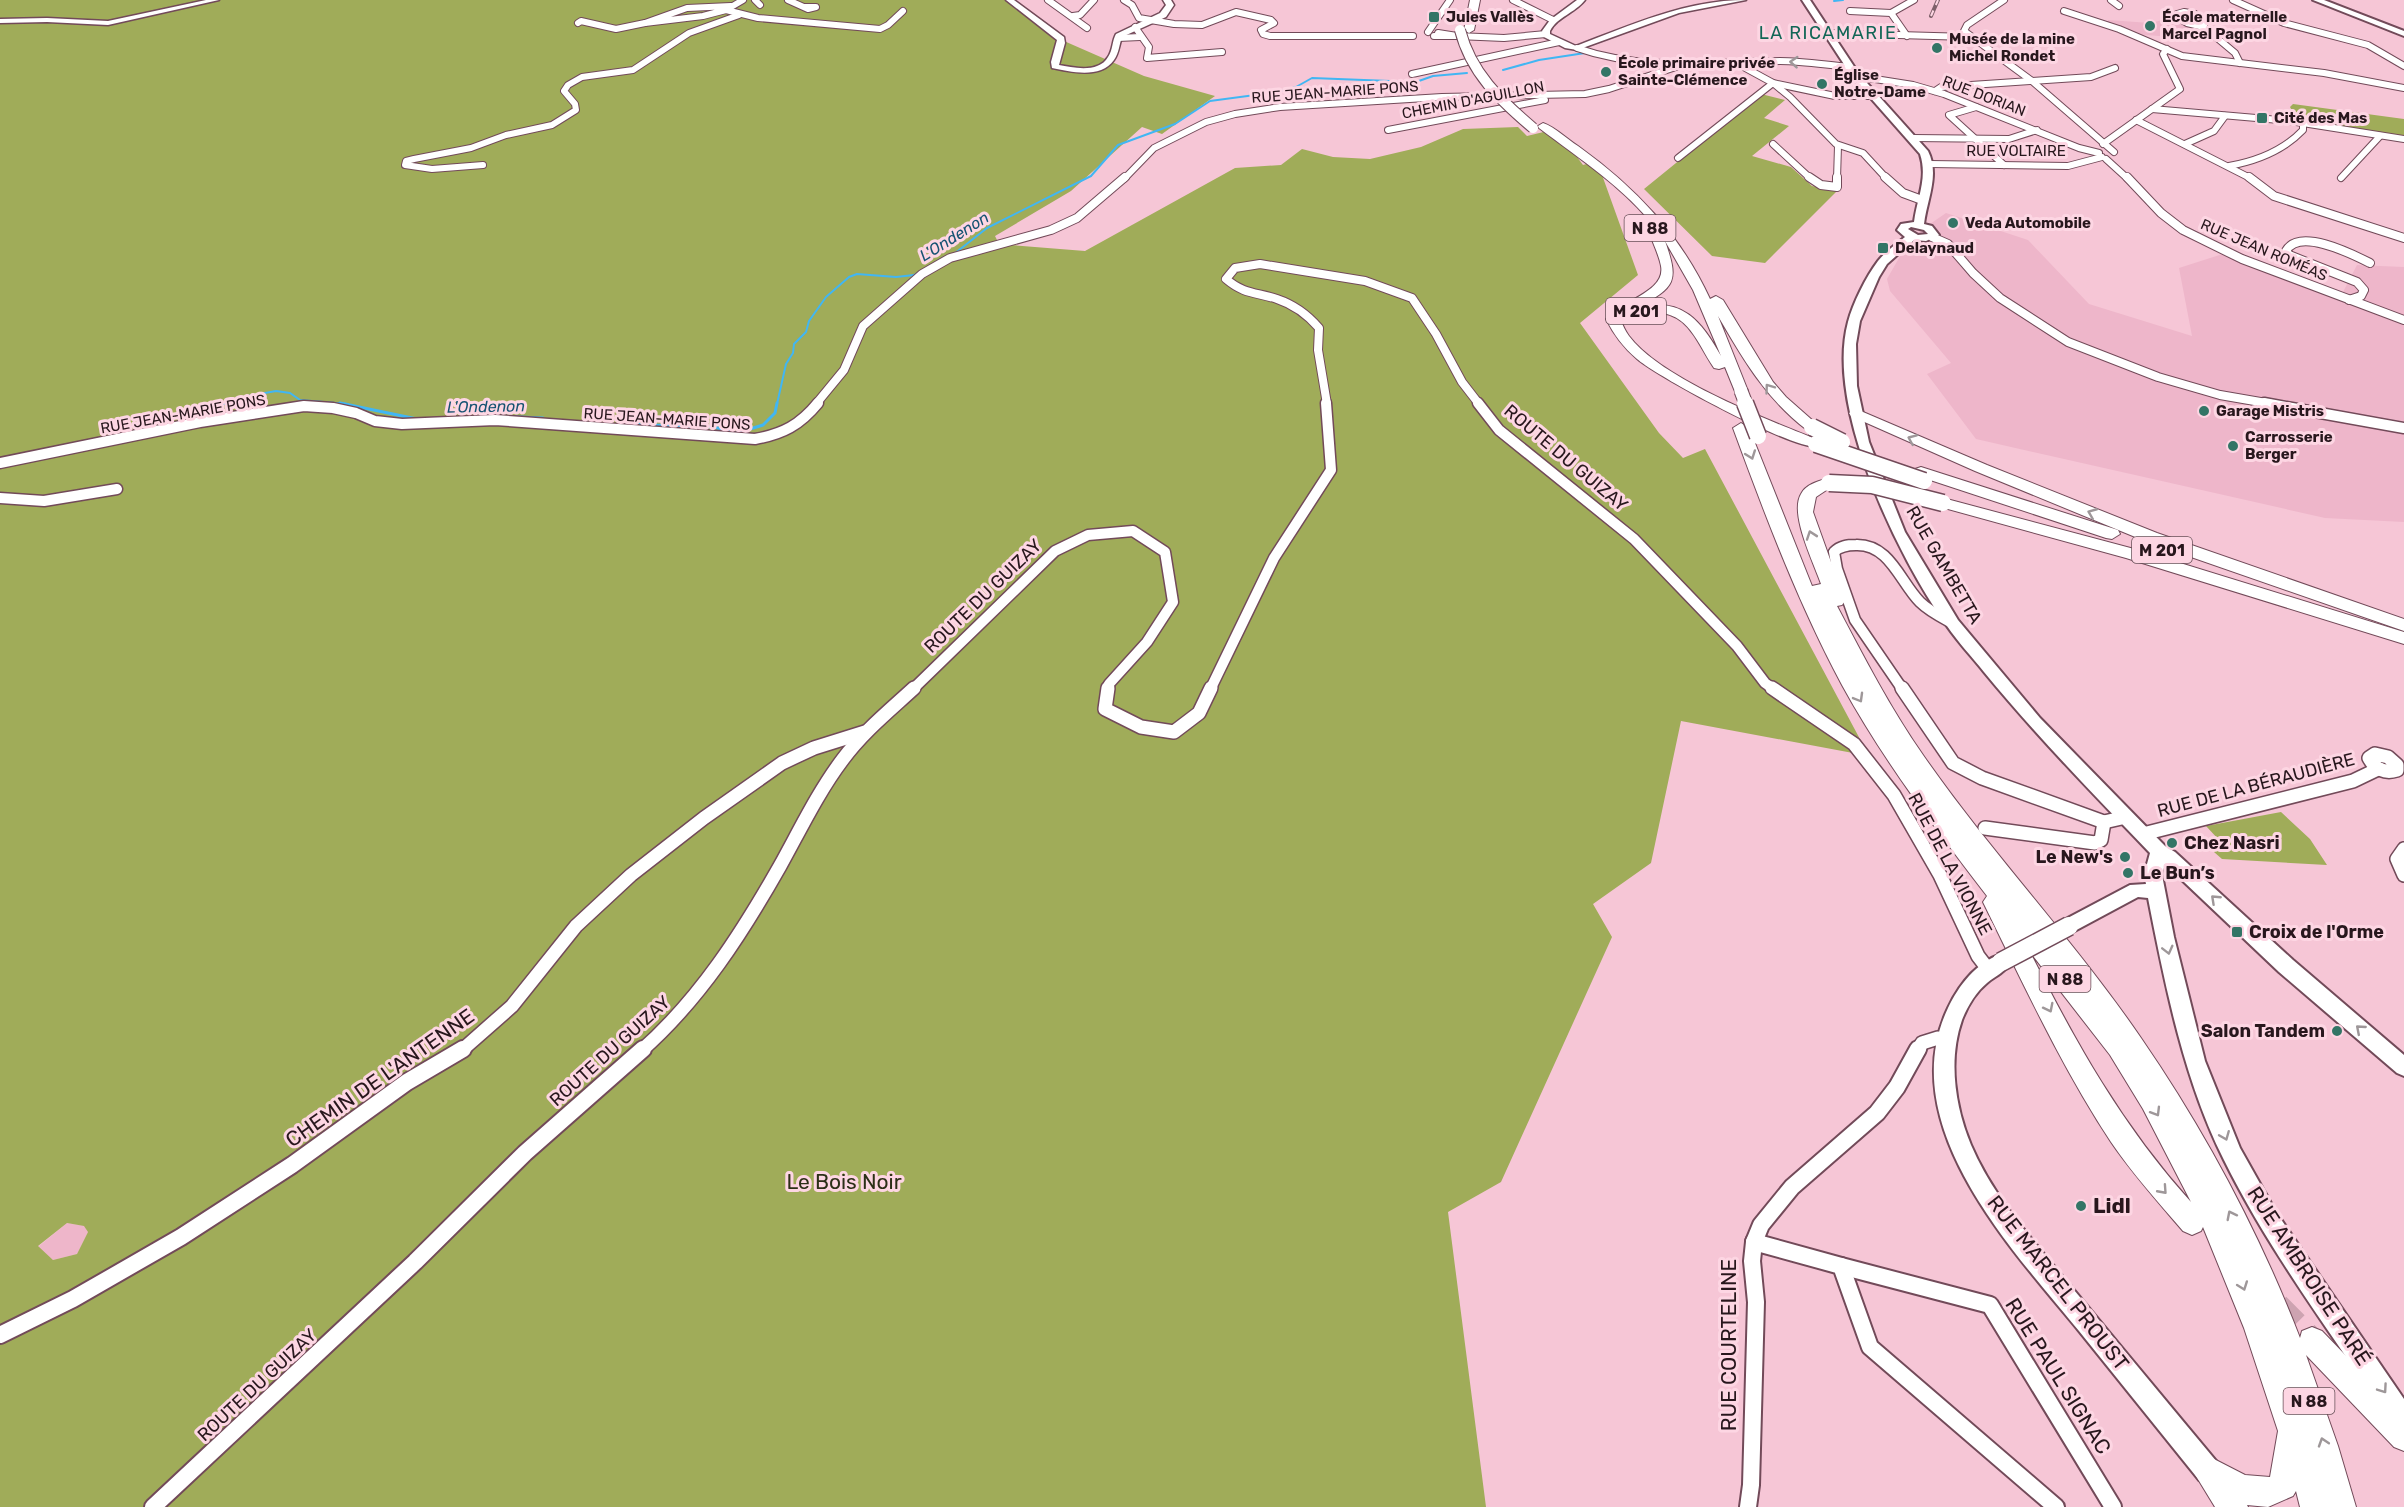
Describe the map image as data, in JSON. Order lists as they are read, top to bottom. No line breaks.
{"streets":{"highway":["N 88","M 201"],"main road":["RUE GAMBETTA","RUE AMBROISE PARÉ","RUE MARCEL PROUST"],"street":["RUE JEAN-MARIE PONS","RUE DORIAN","CHEMIN D'AGUILLON","RUE VOLTAIRE","RUE JEAN ROMÉAS","ROUTE DU GUIZAY","RUE DE LA BÉRAUDIÈRE","RUE DE LA VIONNE","CHEMIN DE L'ANTENNE","RUE COURTELINE","RUE PAUL SIGNAC"]},"crossings":[["RUE JEAN-MARIE PONS","CHEMIN D'AGUILLON"],["RUE DORIAN","RUE VOLTAIRE"],["RUE DORIAN","RUE JEAN ROMÉAS"],["RUE VOLTAIRE","RUE JEAN ROMÉAS"],["N 88","M 201"],["ROUTE DU GUIZAY","RUE DE LA VIONNE"],["ROUTE DU GUIZAY","CHEMIN DE L'ANTENNE"],["RUE GAMBETTA","RUE DE LA BÉRAUDIÈRE"],["RUE GAMBETTA","RUE AMBROISE PARÉ"],["RUE MARCEL PROUST","RUE COURTELINE"],["RUE COURTELINE","RUE PAUL SIGNAC"]],"one_way":["RUE AMBROISE PARÉ"],"districts":["LA RICAMARIE"],"water":["L'Ondenon"],"parks":["Le Bois Noir"],"places":{"transit":["Jules Vallès","Cité des Mas","Delaynaud","Croix de l'Orme"],"other":["École maternelle Marcel Pagnol","Musée de la mine Michel Rondet","École primaire privée Sainte-Clémence","Église Notre-Dame","Veda Automobile","Garage Mistris","Carrosserie Berger","Chez Nasri","Le New's","Le Bun’s","Salon Tandem","Lidl"]}}
